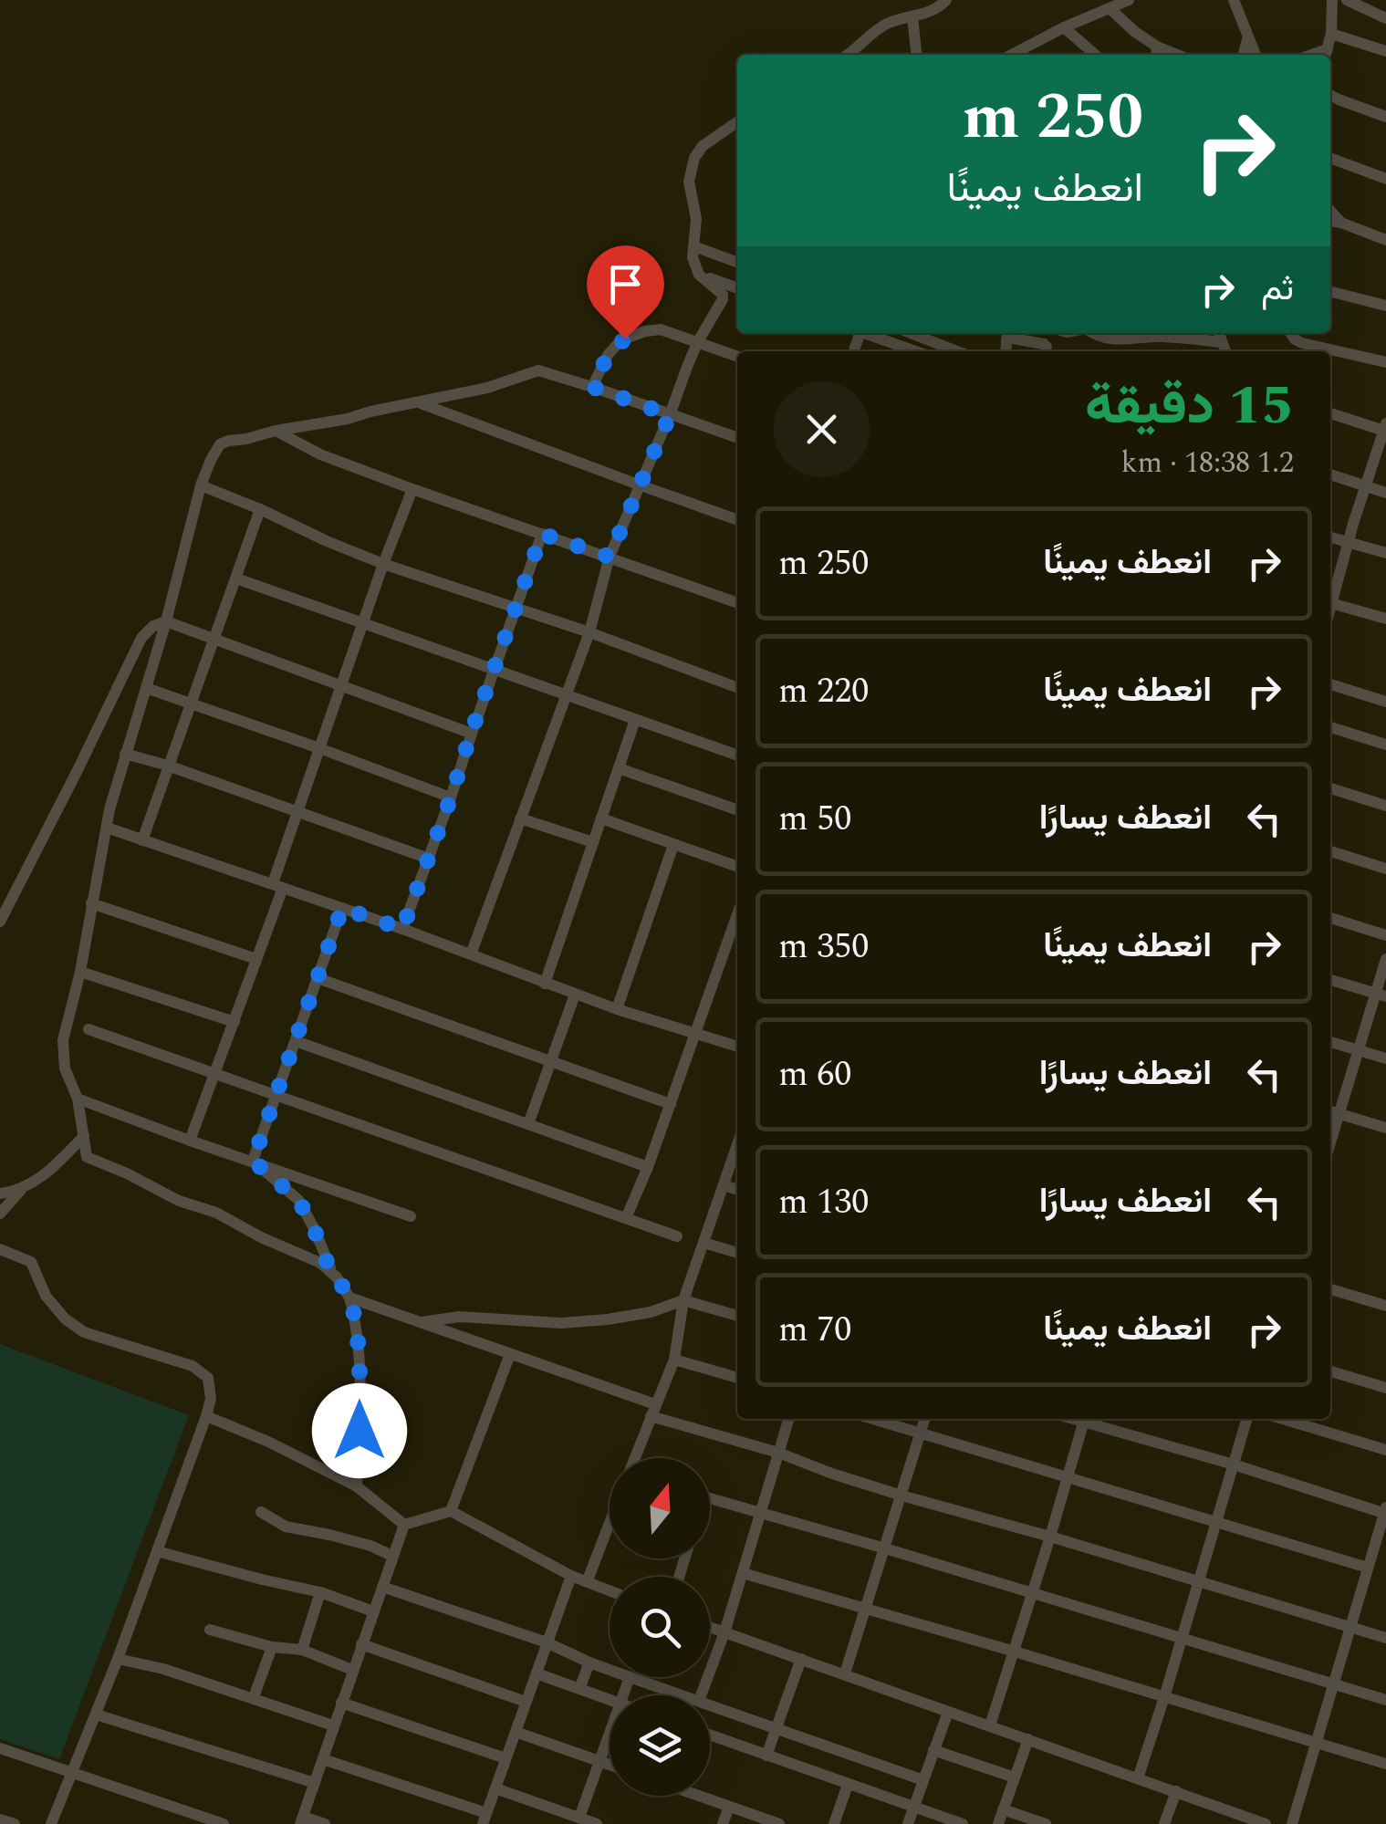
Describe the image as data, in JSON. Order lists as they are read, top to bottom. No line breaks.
{"north":"top","page":{"turn":["250 m","انعطف يمينًا"],"then":"ثم","heading":["15 دقيقة","1.2 km · 18:38"],"list":[{"name":"انعطف يمينًا","value":"250 m"},{"name":"انعطف يمينًا","value":"220 m"},{"name":"انعطف يسارًا","value":"50 m"},{"name":"انعطف يمينًا","value":"350 m"},{"name":"انعطف يسارًا","value":"60 m"},{"name":"انعطف يسارًا","value":"130 m"},{"name":"انعطف يمينًا","value":"70 m"}]}}
